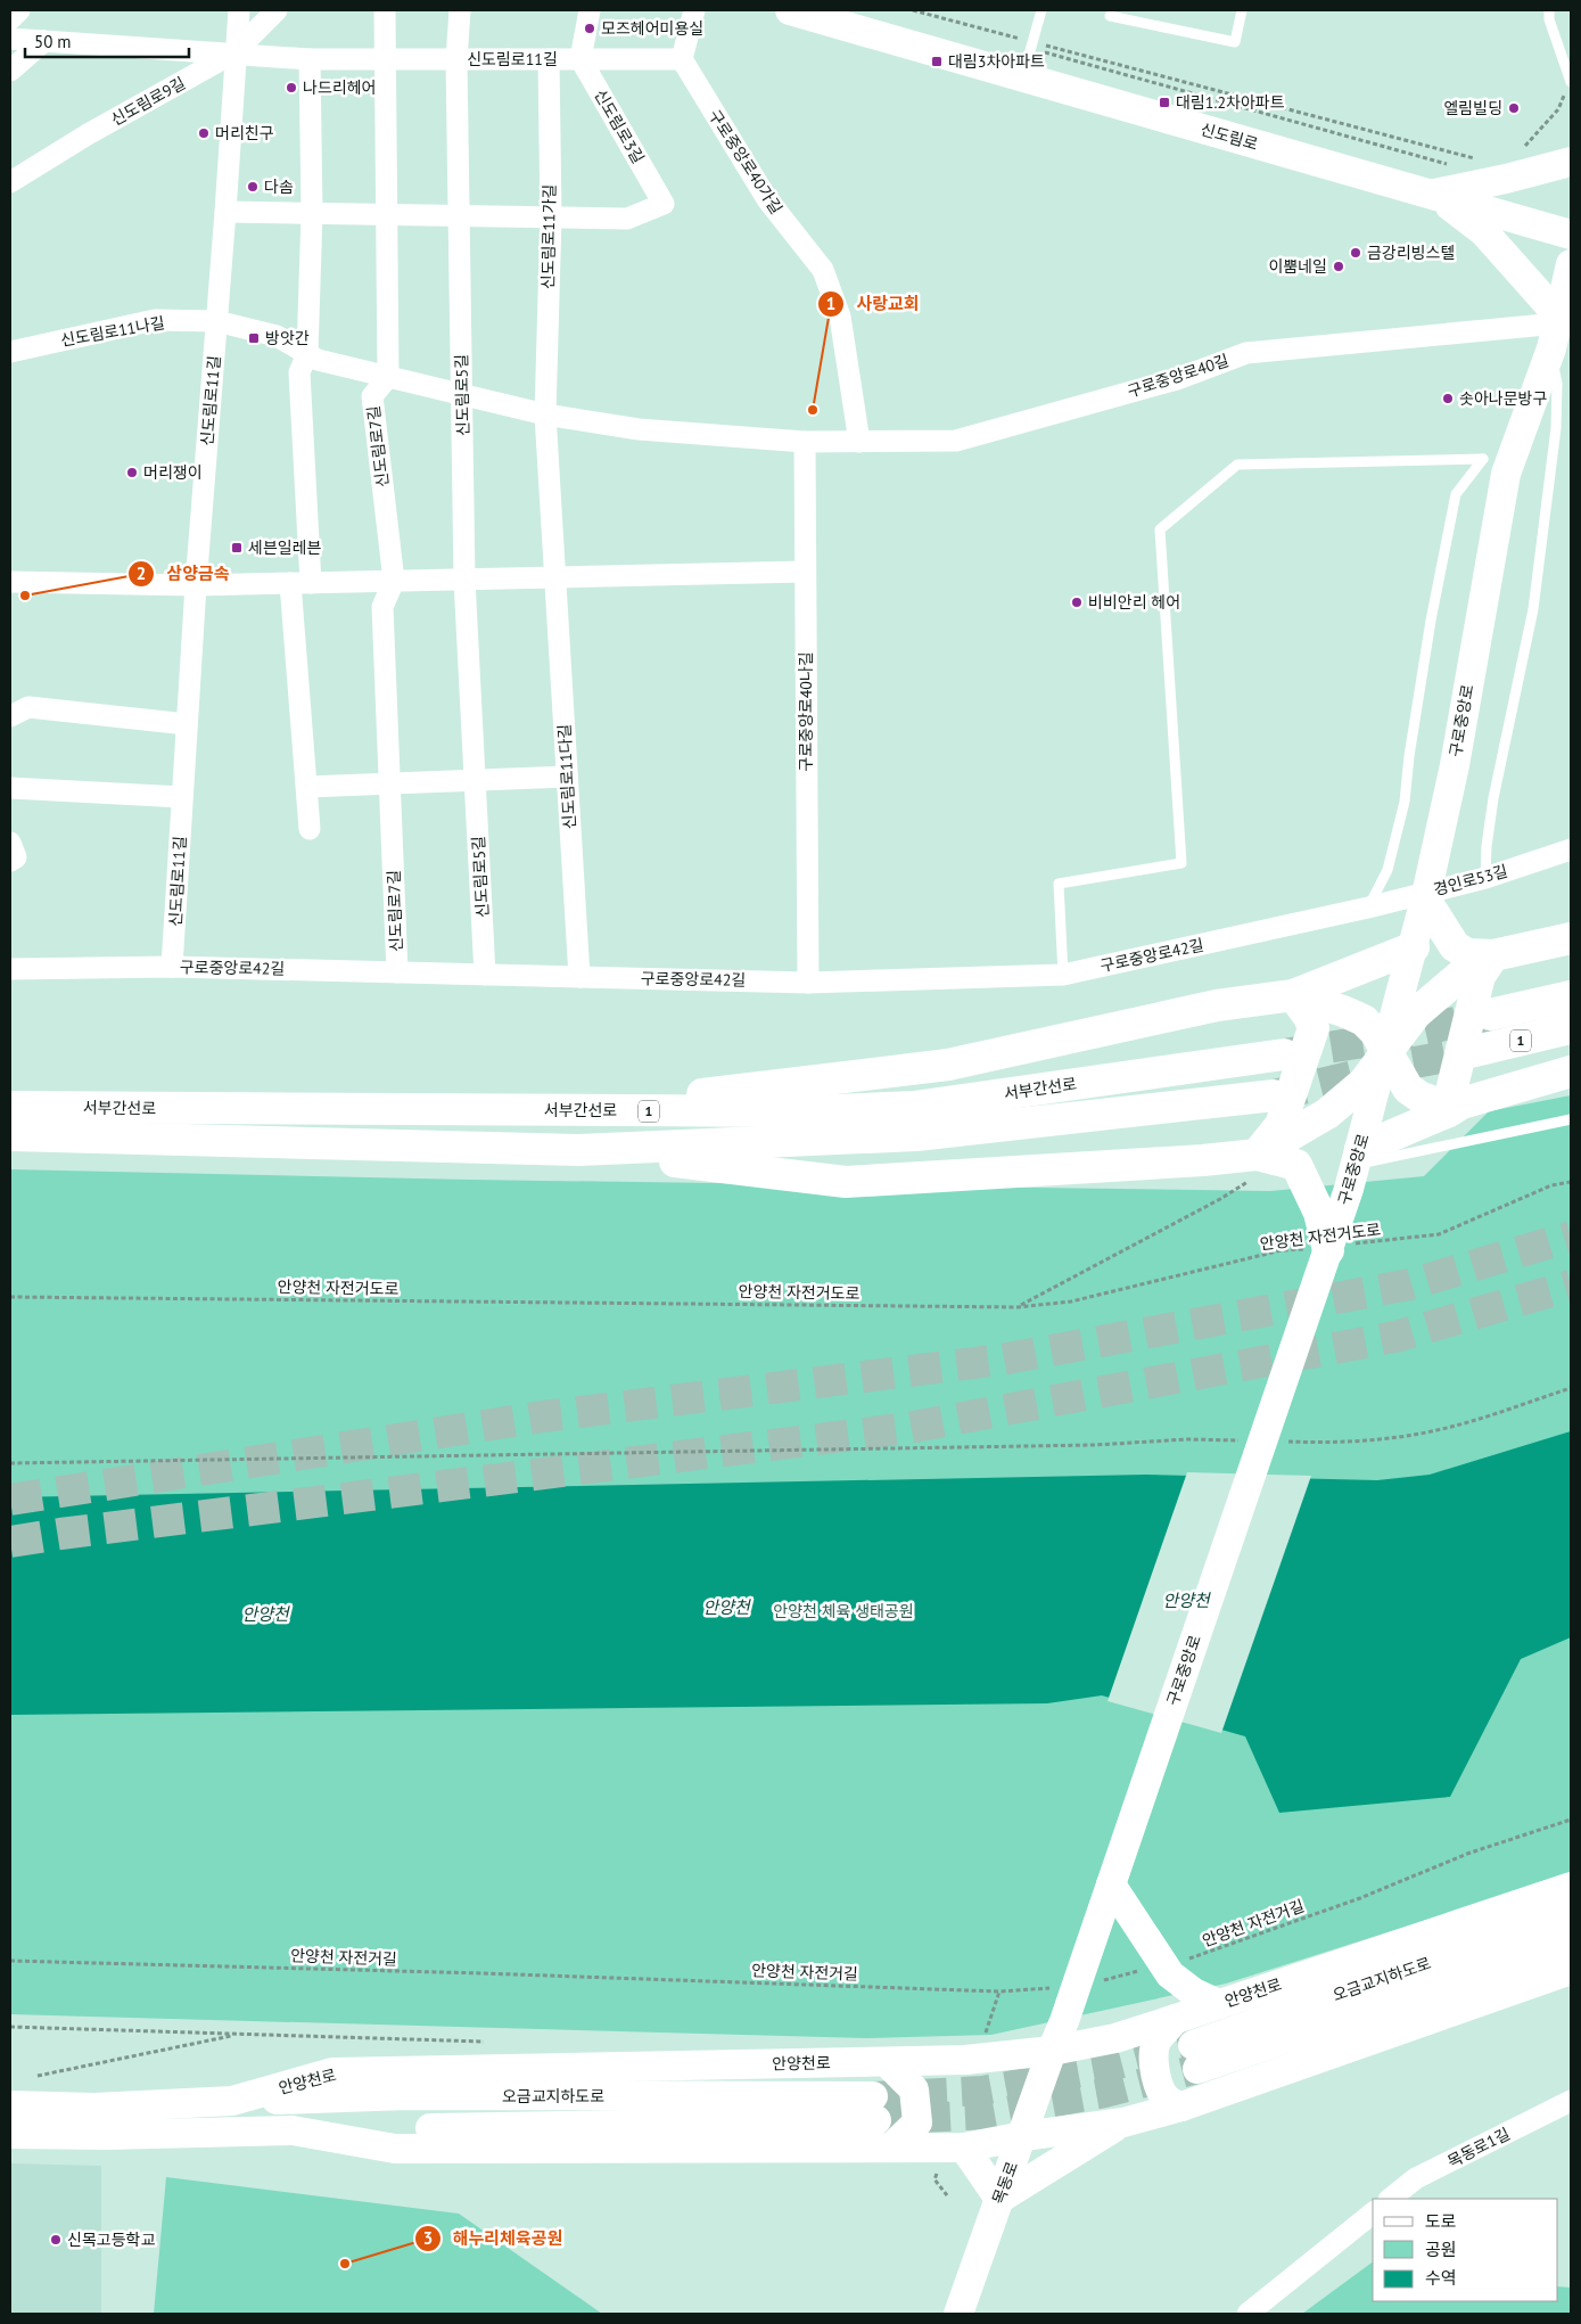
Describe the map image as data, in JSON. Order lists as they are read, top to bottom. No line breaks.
{"streets":{"main road":["신도림로","구로중앙로","1","서부간선로","오금교지하도로","안양천로","목동로"],"street":["신도림로11길","신도림로9길","신도림로3길","구로중앙로40가길","신도림로11가길","신도림로11나길","구로중앙로40길","신도림로5길","신도림로7길","구로중앙로40나길","신도림로11다길","경인로53길","구로중앙로42길","목동로1길"],"path":["안양천 자전거도로","안양천 자전거길"]},"crossings":[["신도림로11길","신도림로9길"],["신도림로11길","신도림로3길"],["신도림로11길","구로중앙로40가길"],["신도림로11길","신도림로11가길"],["신도림로11길","신도림로11나길"],["신도림로11길","신도림로5길"],["신도림로11길","구로중앙로42길"],["신도림로3길","신도림로11가길"],["구로중앙로40가길","구로중앙로40길"],["신도림로11가길","신도림로11다길"],["구로중앙로40길","구로중앙로40나길"],["구로중앙로40길","구로중앙로"],["신도림로5길","구로중앙로42길"],["신도림로7길","구로중앙로42길"],["구로중앙로40나길","구로중앙로42길"],["구로중앙로","안양천 자전거도로"],["구로중앙로","안양천로"],["구로중앙로","목동로"],["신도림로11다길","구로중앙로42길"],["경인로53길","구로중앙로42길"],["오금교지하도로","안양천로"],["안양천로","목동로"]],"water":["안양천"],"parks":["안양천 체육 생태공원"],"places":{"other":["모즈헤어미용실","나드리헤어","엘림빌딩","머리친구","다솜","금강리빙스텔","이뿜네일","솟아나문방구","사랑교회","머리쟁이","삼양금속","비비안리 헤어","신목고등학교","해누리체육공원"],"transit":["대림3차아파트","대림1.2차아파트","방앗간","세븐일레븐"]},"legend":["도로","공원","수역"],"scale_bar":"50 m"}
